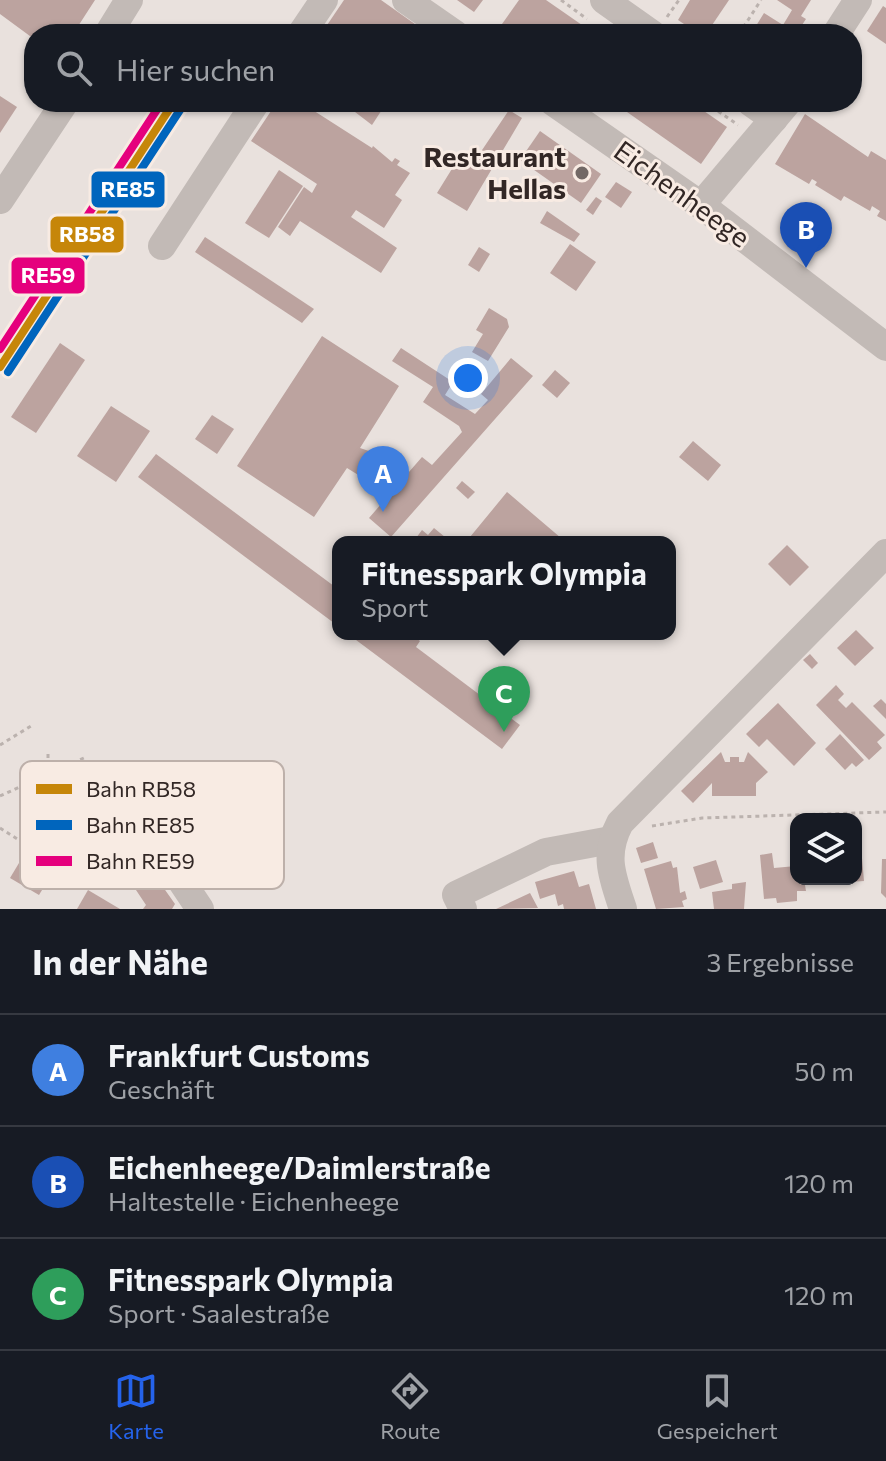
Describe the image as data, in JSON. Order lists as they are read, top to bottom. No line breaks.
{"streets":{"street":["Eichenheege"]},"places":["Restaurant Hellas"],"lines":["rail line RB58","rail line RE85","rail line RE59"],"legend":["Bahn RB58","Bahn RE85","Bahn RE59"],"page":{"search":"Hier suchen","pins":["B","A","C"],"popup":["Fitnesspark Olympia","Sport"],"heading":["In der Nähe","3 Ergebnisse"],"list":[{"mark":"A","name":"Frankfurt Customs","note":"Geschäft","value":"50 m"},{"mark":"B","name":"Eichenheege/Daimlerstraße","note":"Haltestelle · Eichenheege","value":"120 m"},{"mark":"C","name":"Fitnesspark Olympia","note":"Sport · Saalestraße","value":"120 m"}],"nav":["Karte","Route","Gespeichert"]}}
